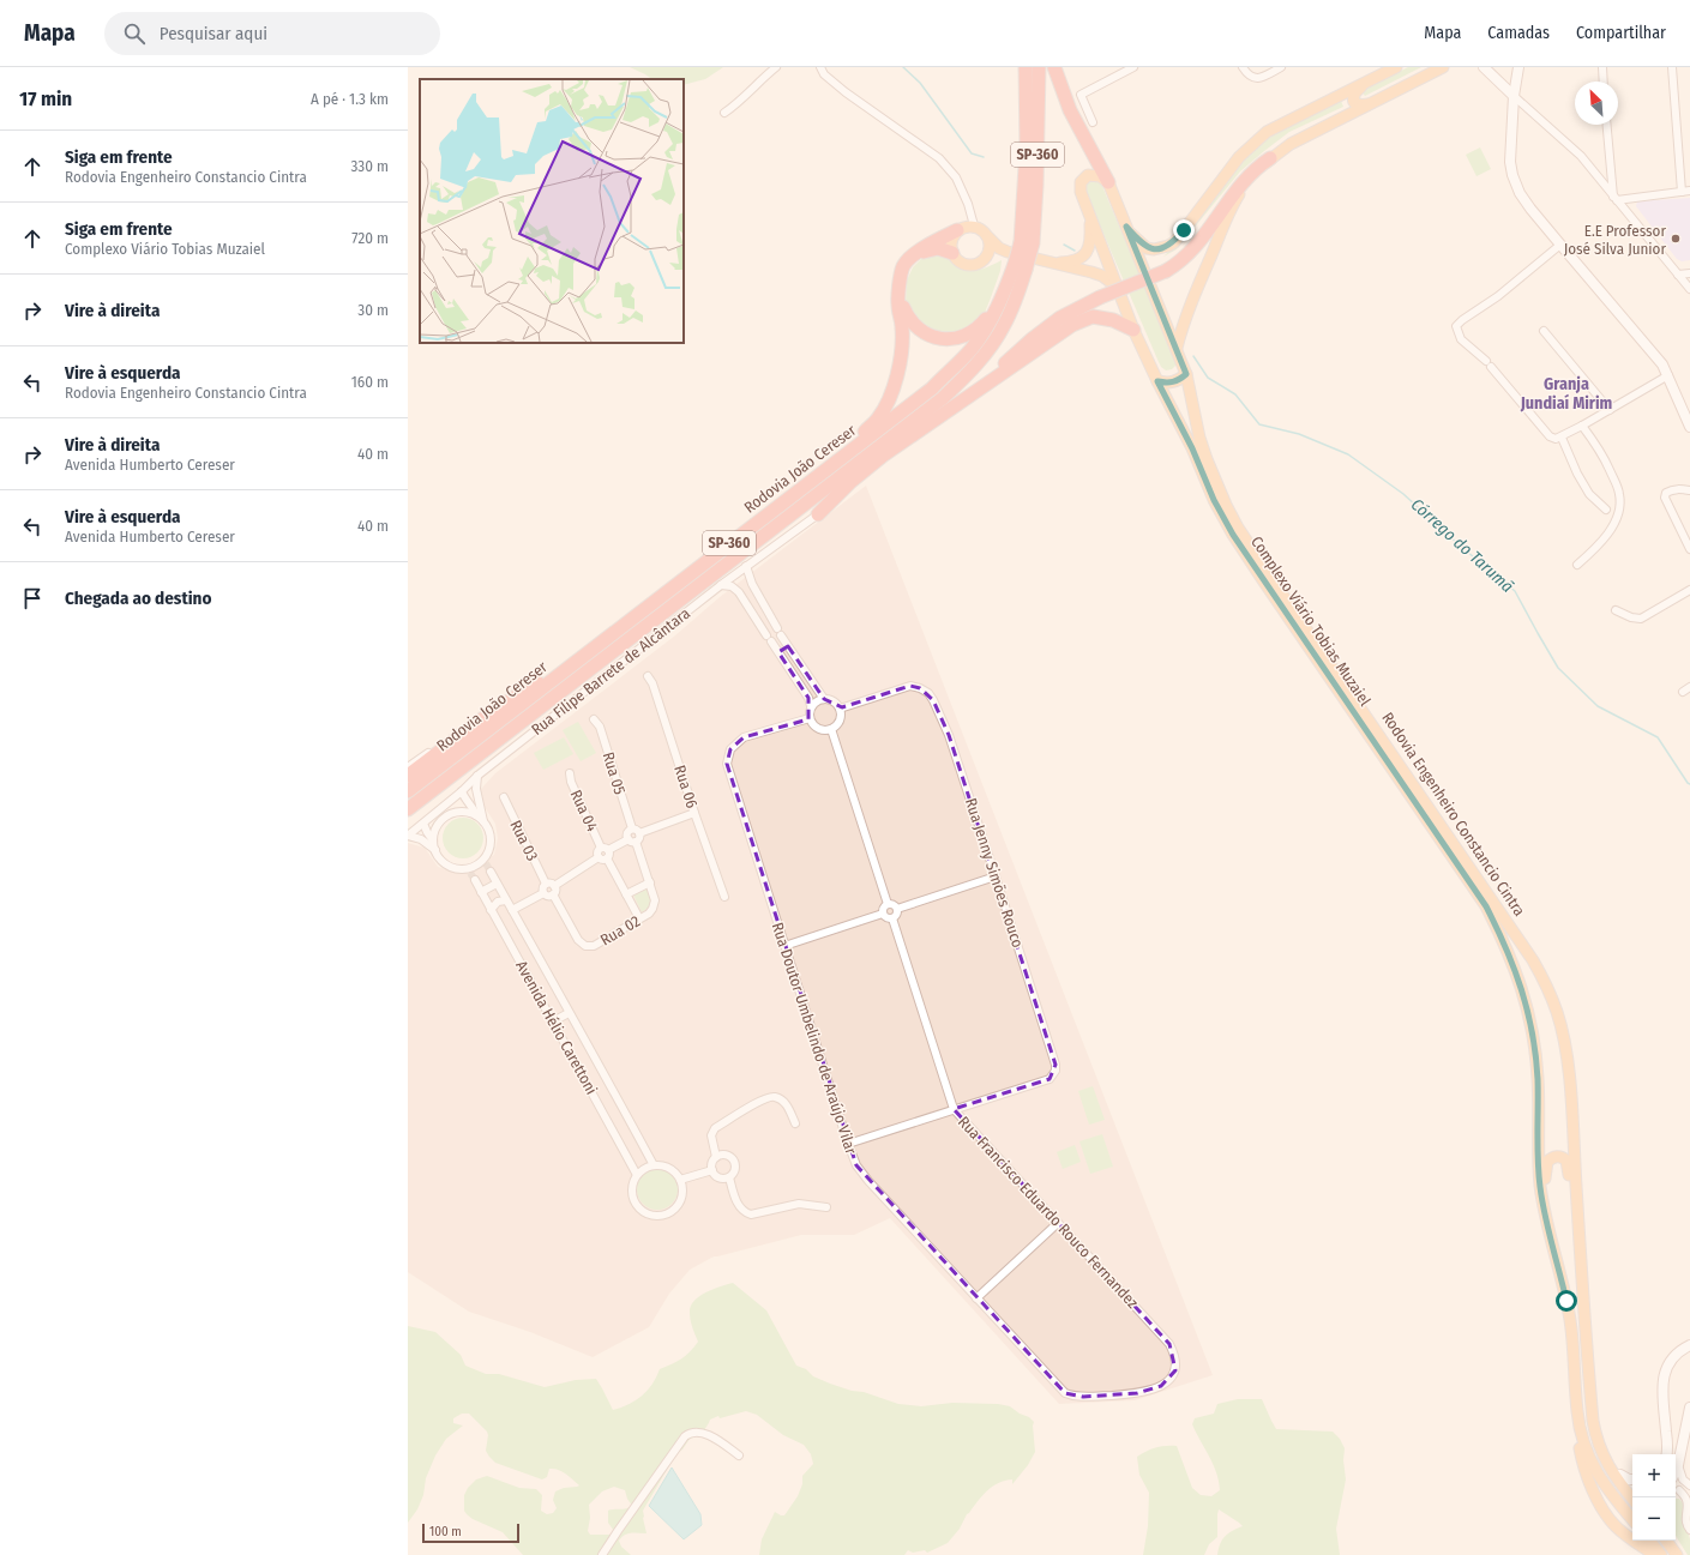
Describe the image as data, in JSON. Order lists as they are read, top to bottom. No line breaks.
{"streets":{"highway":["SP-360","Rodovia João Cereser"],"main road":["Complexo Viário Tobias Muzaiel","Rodovia Engenheiro Constancio Cintra"],"street":["Rua Filipe Barrete de Alcântara","Rua 05","Rua 06","Rua 04","Rua 03","Rua Jenny Simões Rouco","Rua 02","Avenida Hélio Carettoni","Rua Doutor Umbelindo de Araújo Vilar","Rua Francisco Eduardo Rouco Fernandez"]},"crossings":[["SP-360","Rodovia João Cereser"],["Complexo Viário Tobias Muzaiel","Rodovia Engenheiro Constancio Cintra"],["Rua 03","Rua 02"],["Rua Jenny Simões Rouco","Rua Doutor Umbelindo de Araújo Vilar"],["Rua Jenny Simões Rouco","Rua Francisco Eduardo Rouco Fernandez"],["Rua Doutor Umbelindo de Araújo Vilar","Rua Francisco Eduardo Rouco Fernandez"]],"districts":["Granja Jundiaí Mirim"],"water":["Córrego do Tarumã"],"places":["E.E Professor José Silva Junior"],"scale_bar":"100 m","north":"top left","page":{"header":"Mapa","search":"Pesquisar aqui","nav":["Mapa","Camadas","Compartilhar"],"heading":["17 min","A pé · 1.3 km"],"list":[["Siga em frente","Rodovia Engenheiro Constancio Cintra","330 m"],["Siga em frente","Complexo Viário Tobias Muzaiel","720 m"],["Vire à direita","30 m"],["Vire à esquerda","Rodovia Engenheiro Constancio Cintra","160 m"],["Vire à direita","Avenida Humberto Cereser","40 m"],["Vire à esquerda","Avenida Humberto Cereser","40 m"],"Chegada ao destino"],"map_buttons":["+","−"],"scale":"100 m"}}
